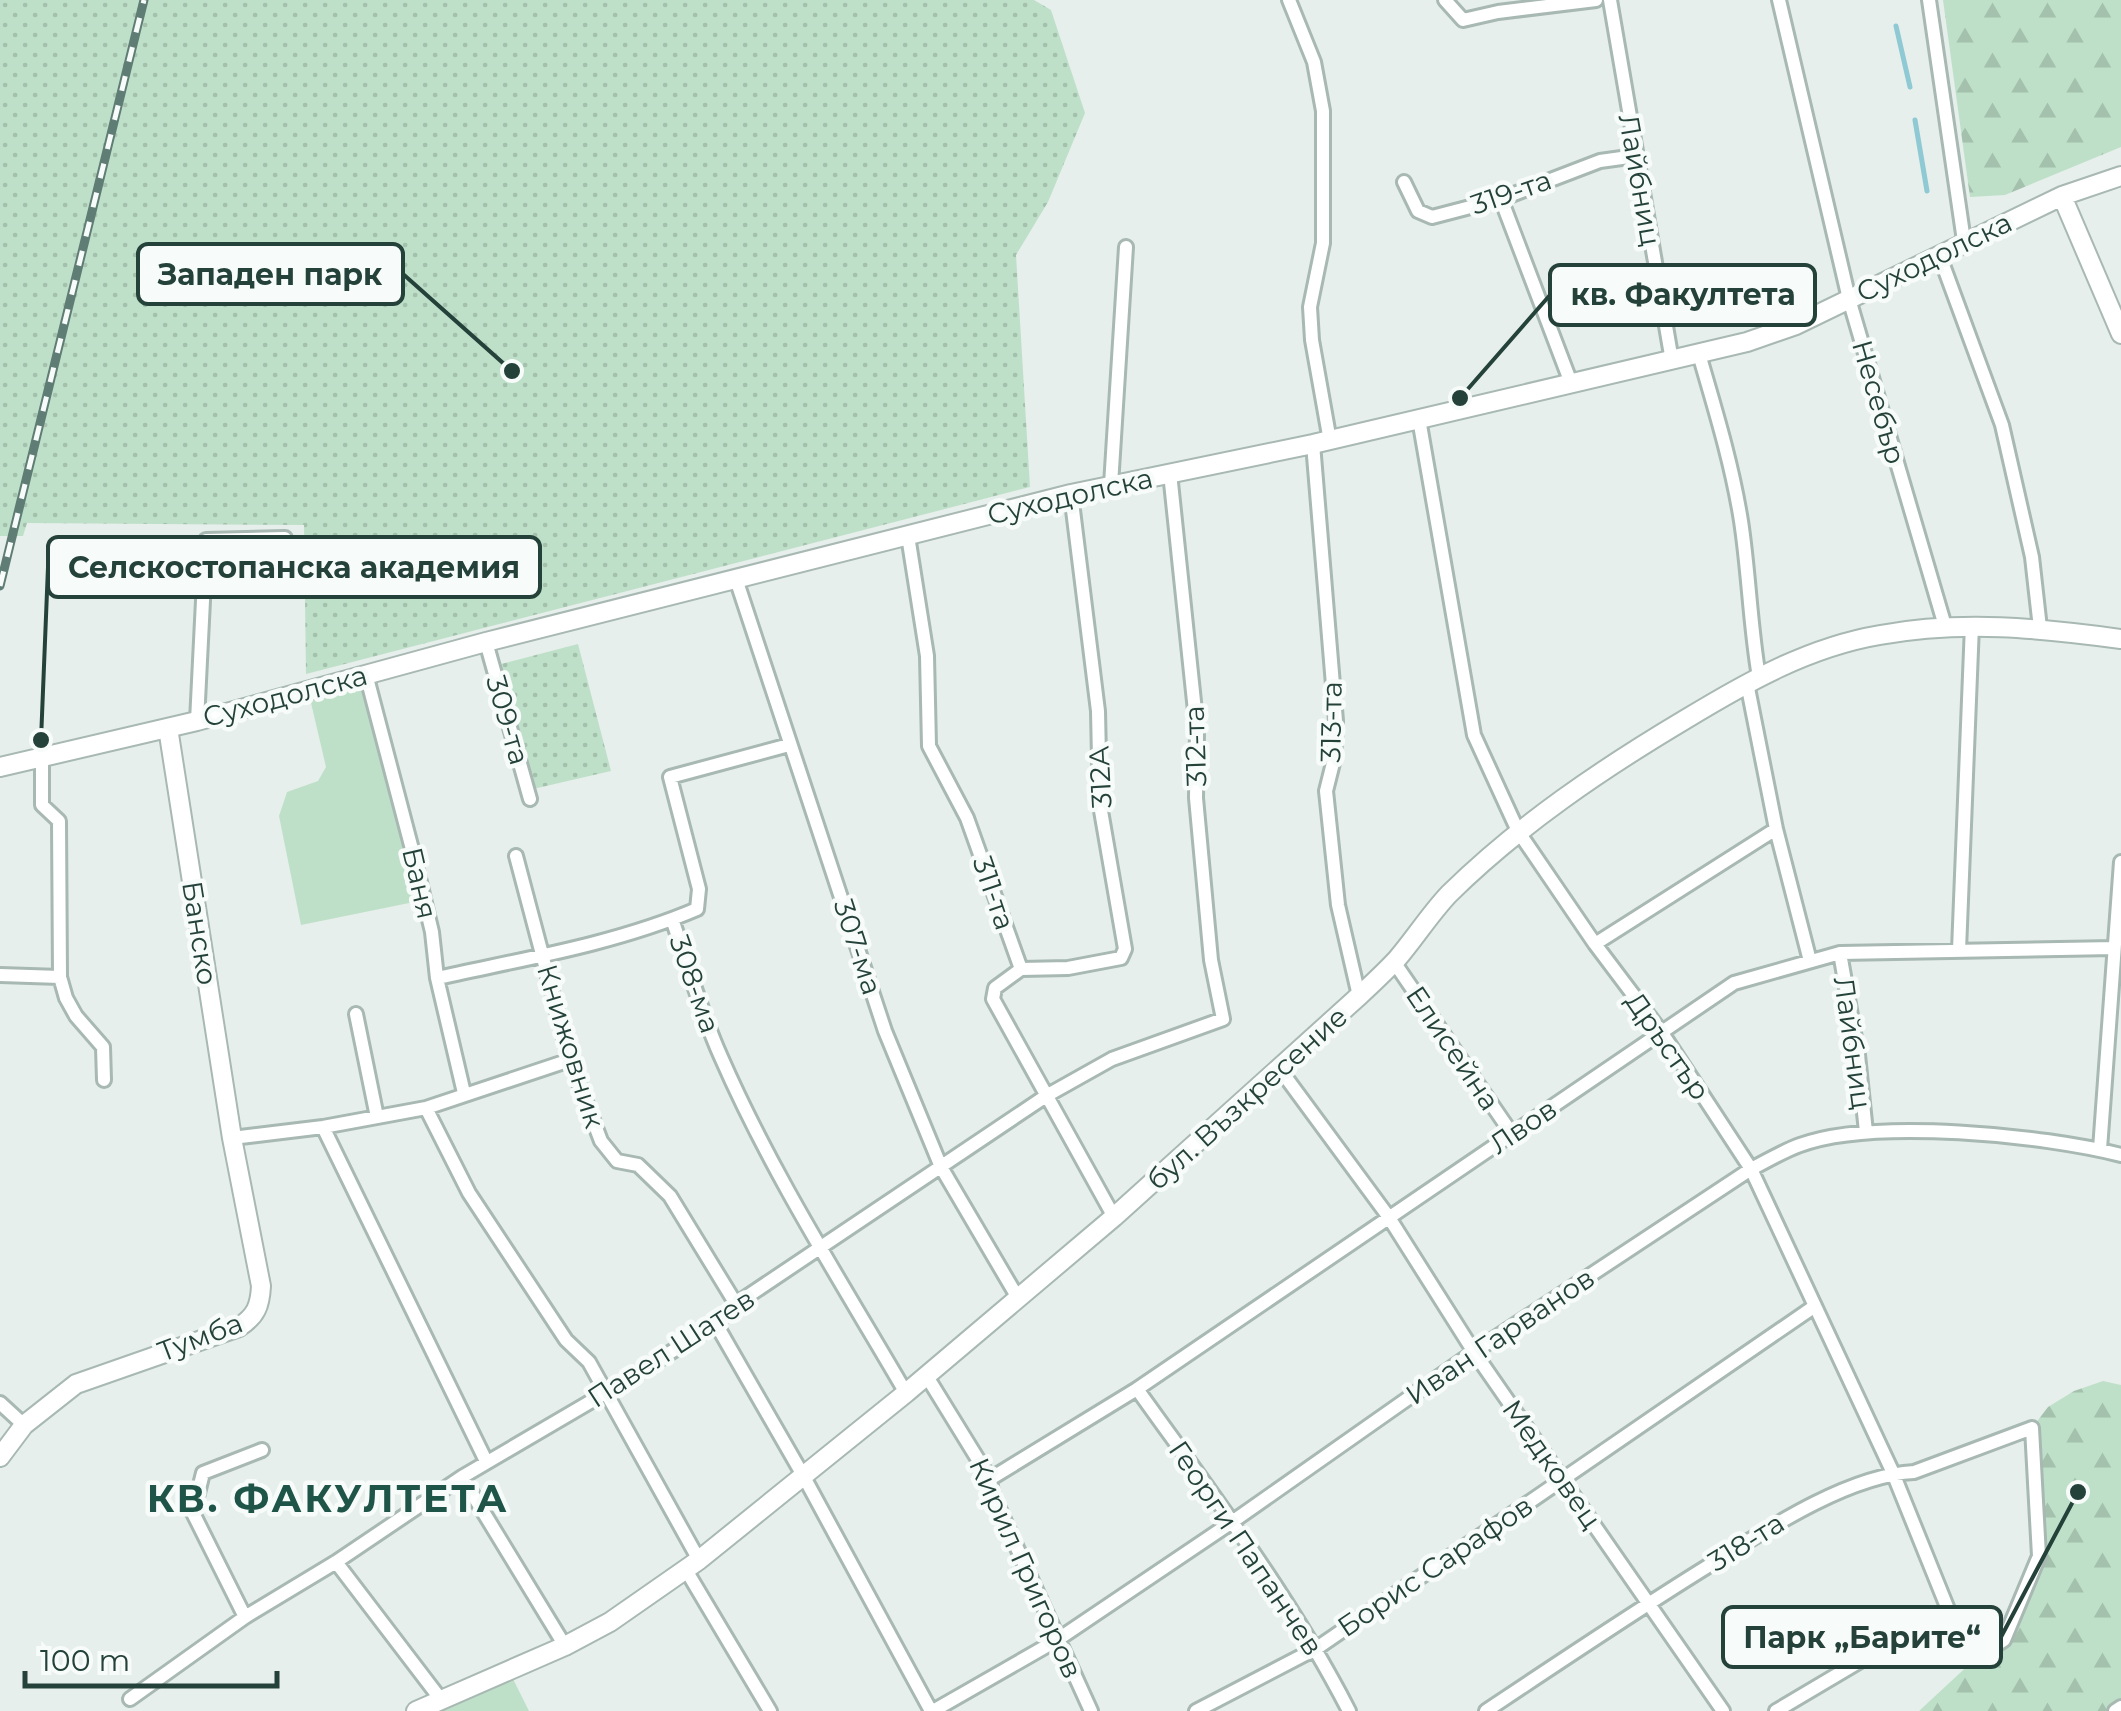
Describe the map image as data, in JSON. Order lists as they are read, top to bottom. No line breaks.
{"streets":{"street":["Лайбниц","319-та","Суходолска","Несебър","309-та","313-та","312-та","312А","Баня","311-та","Банско","307-ма","308-ма","Книжовник","Дръстър","Елисейна","бул. Възкресение","Лвов","Иван Гарванов","Тумба","Павел Шатев","Медковец","318-та","Георги Папанчев","Борис Сарафов","Кирил Григоров"]},"crossings":[["Лайбниц","319-та"],["Лайбниц","Суходолска"],["Лайбниц","бул. Възкресение"],["Лайбниц","Лвов"],["Лайбниц","Иван Гарванов"],["Суходолска","Несебър"],["Суходолска","309-та"],["Суходолска","313-та"],["Суходолска","312-та"],["Суходолска","312А"],["Суходолска","Баня"],["Суходолска","311-та"],["Суходолска","Банско"],["Суходолска","307-ма"],["Суходолска","Дръстър"],["Несебър","бул. Възкресение"],["313-та","бул. Възкресение"],["312-та","Павел Шатев"],["312А","311-та"],["Банско","Тумба"],["307-ма","308-ма"],["307-ма","бул. Възкресение"],["307-ма","Павел Шатев"],["308-ма","Павел Шатев"],["Книжовник","Павел Шатев"],["Дръстър","бул. Възкресение"],["Дръстър","Лвов"],["Дръстър","Иван Гарванов"],["Дръстър","318-та"],["Дръстър","Борис Сарафов"],["Елисейна","бул. Възкресение"],["Елисейна","Лвов"],["бул. Възкресение","Медковец"],["бул. Възкресение","Кирил Григоров"],["Лвов","Медковец"],["Лвов","Георги Папанчев"],["Лвов","Кирил Григоров"],["Иван Гарванов","Медковец"],["Иван Гарванов","Георги Папанчев"],["Иван Гарванов","Кирил Григоров"],["Медковец","318-та"],["Медковец","Борис Сарафов"],["Георги Папанчев","Борис Сарафов"]],"districts":["КВ. ФАКУЛТЕТА"],"places":["Западен парк","кв. Факултета","Селскостопанска академия","Парк „Барите“"],"scale_bar":"100 m"}
